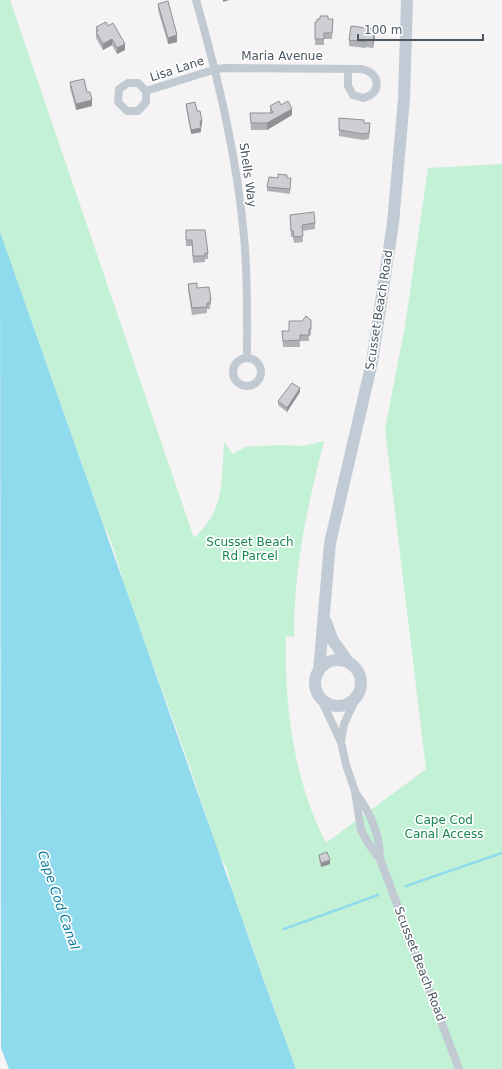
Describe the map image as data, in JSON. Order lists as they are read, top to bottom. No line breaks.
{"streets":{"main road":["Scusset Beach Road"],"street":["Maria Avenue","Lisa Lane","Shells Way"]},"crossings":[["Maria Avenue","Lisa Lane"],["Maria Avenue","Shells Way"],["Lisa Lane","Shells Way"]],"water":["Cape Cod Canal"],"parks":["Scusset Beach Rd Parcel","Cape Cod Canal Access"],"scale_bar":"100 m"}
